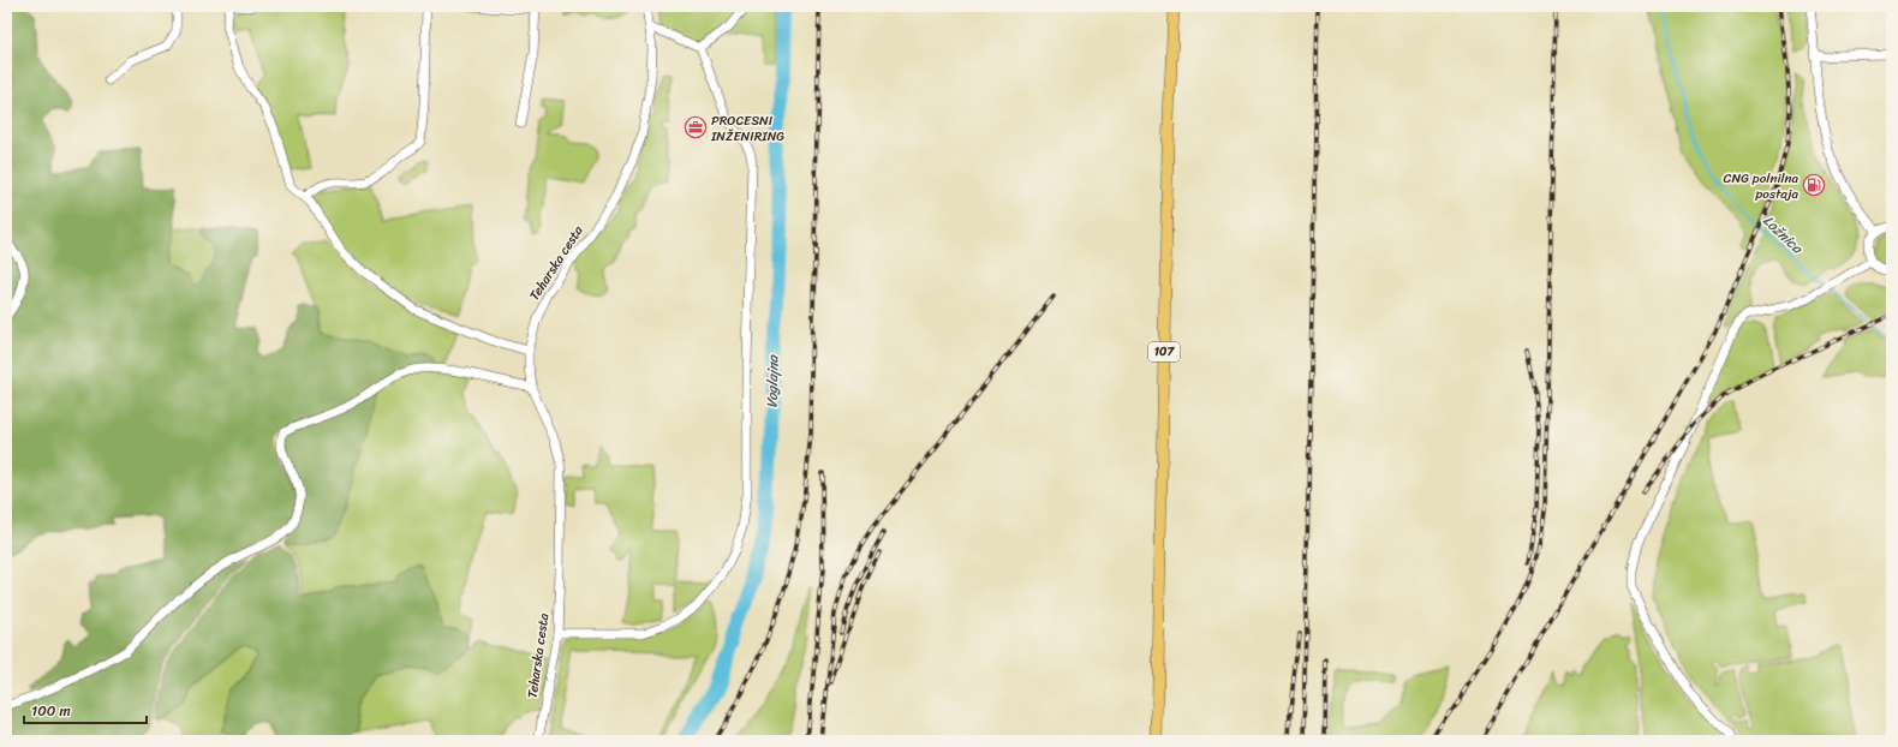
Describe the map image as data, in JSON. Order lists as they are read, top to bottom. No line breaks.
{"streets":{"main road":["107"],"street":["Teharska cesta"]},"water":["Ložnica","Voglajna"],"places":{"office":["PROCESNI INŽENIRING"],"fuel station":["CNG polnilna postaja"]},"scale_bar":"100 m"}
